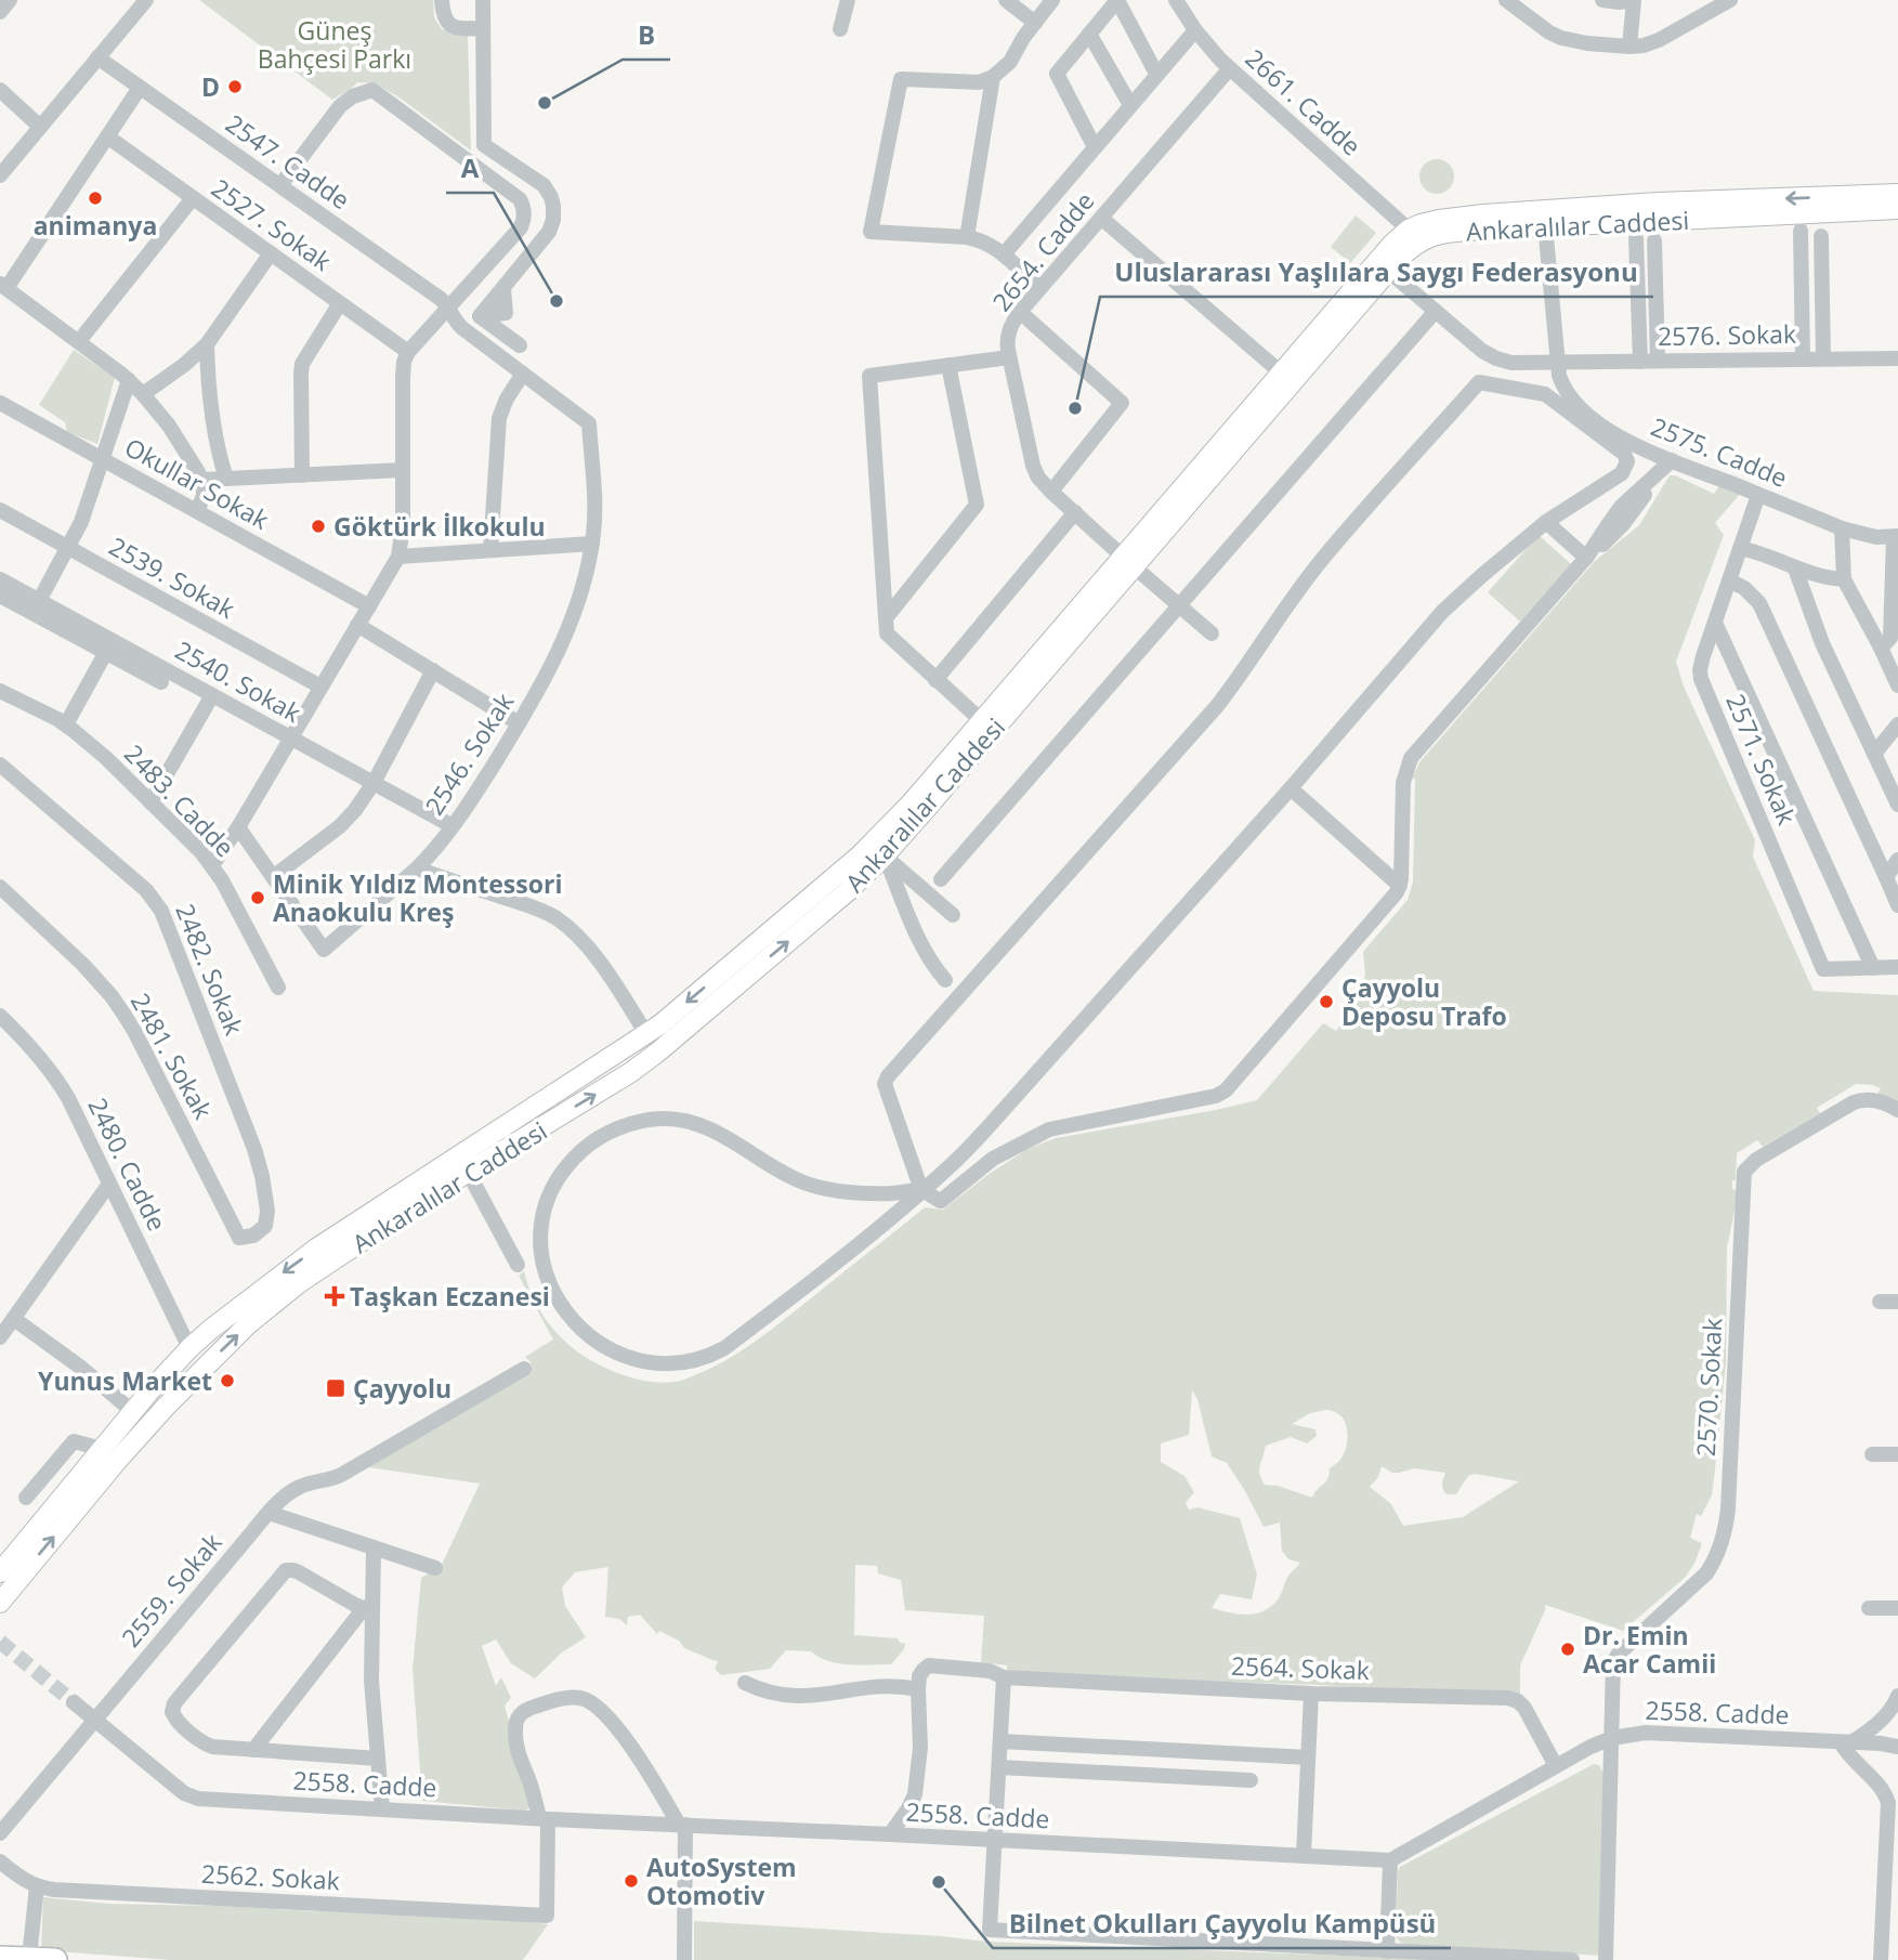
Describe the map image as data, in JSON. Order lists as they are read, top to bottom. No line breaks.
{"streets":{"main road":["Ankaralılar Caddesi"],"street":["2661. Cadde","2547. Cadde","2527. Sokak","2654. Cadde","2576. Sokak","2575. Cadde","Okullar Sokak","2539. Sokak","2540. Sokak","2546. Sokak","2571. Sokak","2483. Cadde","2482. Sokak","2481. Sokak","2480. Cadde","2570. Sokak","2559. Sokak","2564. Sokak","2558. Cadde","2562. Sokak"]},"crossings":[["2661. Cadde","Ankaralılar Caddesi"],["2661. Cadde","2654. Cadde"],["2547. Cadde","2546. Sokak"],["Ankaralılar Caddesi","2654. Cadde"],["Ankaralılar Caddesi","2576. Sokak"],["Ankaralılar Caddesi","2575. Cadde"],["Ankaralılar Caddesi","2480. Cadde"],["2576. Sokak","2575. Cadde"],["2575. Cadde","2571. Sokak"],["2540. Sokak","2546. Sokak"],["2482. Sokak","2481. Sokak"],["2570. Sokak","2558. Cadde"],["2559. Sokak","2558. Cadde"],["2564. Sokak","2558. Cadde"],["2558. Cadde","2562. Sokak"]],"parks":["Güneş Bahçesi Parkı"],"places":{"other":["D","B","animanya","A","Uluslararası Yaşlılara Saygı Federasyonu","Göktürk İlkokulu","Minik Yıldız Montessori Anaokulu Kreş","Çayyolu Deposu Trafo","Yunus Market","Dr. Emin Acar Camii","AutoSystem Otomotiv","Bilnet Okulları Çayyolu Kampüsü"],"health":["Taşkan Eczanesi"],"transit":["Çayyolu"]}}
